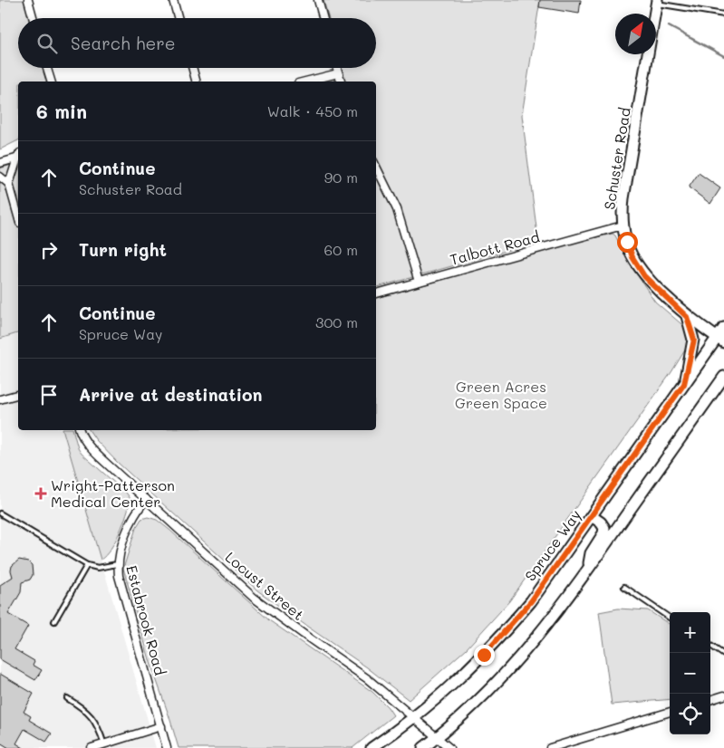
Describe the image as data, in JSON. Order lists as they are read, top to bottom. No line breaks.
{"streets":{"street":["Schuster Road","Talbott Road","Spruce Way","Locust Street","Estabrook Road"]},"crossings":[["Schuster Road","Talbott Road"],["Schuster Road","Spruce Way"],["Spruce Way","Locust Street"],["Locust Street","Estabrook Road"]],"parks":["Green Acres Green Space"],"places":{"health":["Wright-Patterson Medical Center"]},"north":"top right","page":{"search":"Search here","heading":["6 min","Walk · 450 m"],"list":[["Continue","Schuster Road","90 m"],["Turn right","60 m"],["Continue","Spruce Way","300 m"],"Arrive at destination"],"map_buttons":["+","−"]}}
